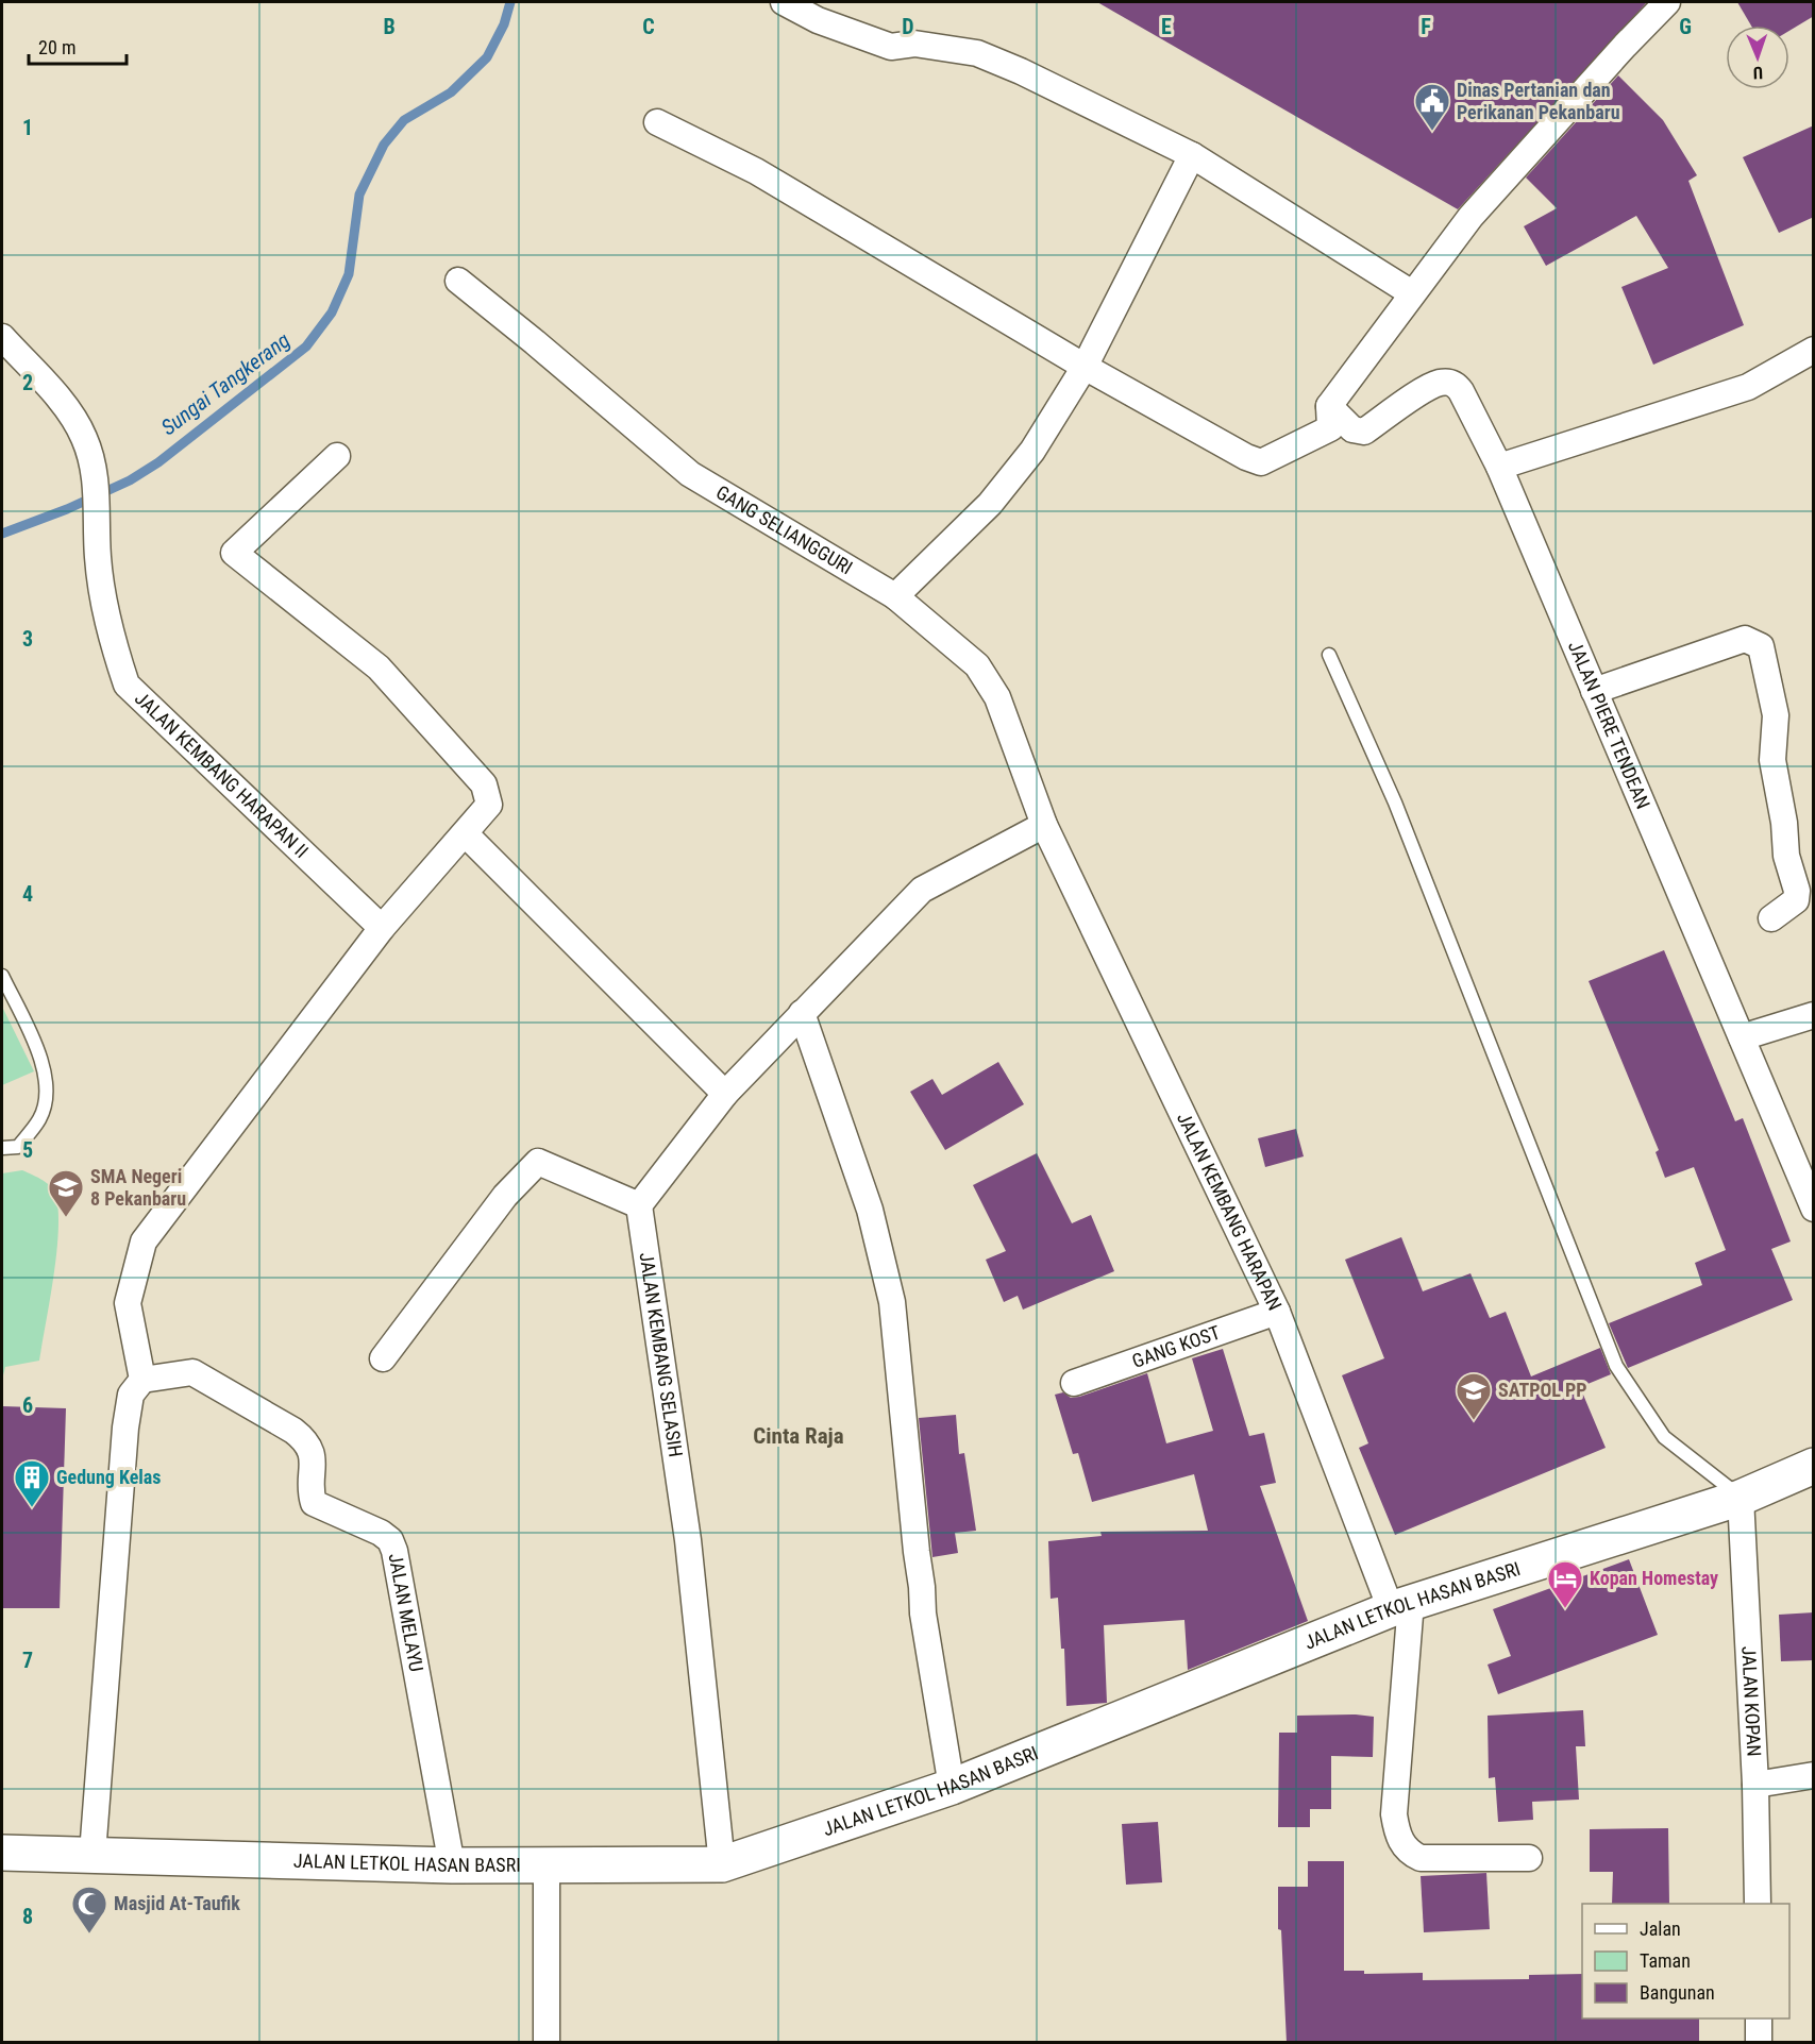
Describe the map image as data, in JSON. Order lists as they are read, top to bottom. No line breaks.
{"streets":{"street":["GANG SELIANGGURI","JALAN PIERE TENDEAN","JALAN KEMBANG HARAPAN II","JALAN KEMBANG HARAPAN","GANG KOST","JALAN KEMBANG SELASIH","JALAN LETKOL HASAN BASRI","JALAN MELAYU","JALAN KOPAN"]},"crossings":[["GANG SELIANGGURI","JALAN KEMBANG HARAPAN"],["JALAN KEMBANG HARAPAN","GANG KOST"],["JALAN KEMBANG HARAPAN","JALAN LETKOL HASAN BASRI"],["JALAN KEMBANG SELASIH","JALAN LETKOL HASAN BASRI"],["JALAN LETKOL HASAN BASRI","JALAN MELAYU"],["JALAN LETKOL HASAN BASRI","JALAN KOPAN"]],"districts":["Cinta Raja"],"water":["Sungai Tangkerang"],"places":{"public building":["Dinas Pertanian dan Perikanan Pekanbaru"],"school or university":["SMA Negeri 8 Pekanbaru","SATPOL PP"],"building":["Gedung Kelas"],"hotel":["Kopan Homestay"],"mosque":["Masjid At-Taufik"]},"legend":["Jalan","Taman","Bangunan"],"scale_bar":"20 m","north":"bottom","grid":{"columns":["B","C","D","E","F","G"],"rows":["1","2","3","4","5","6","7","8"]}}
